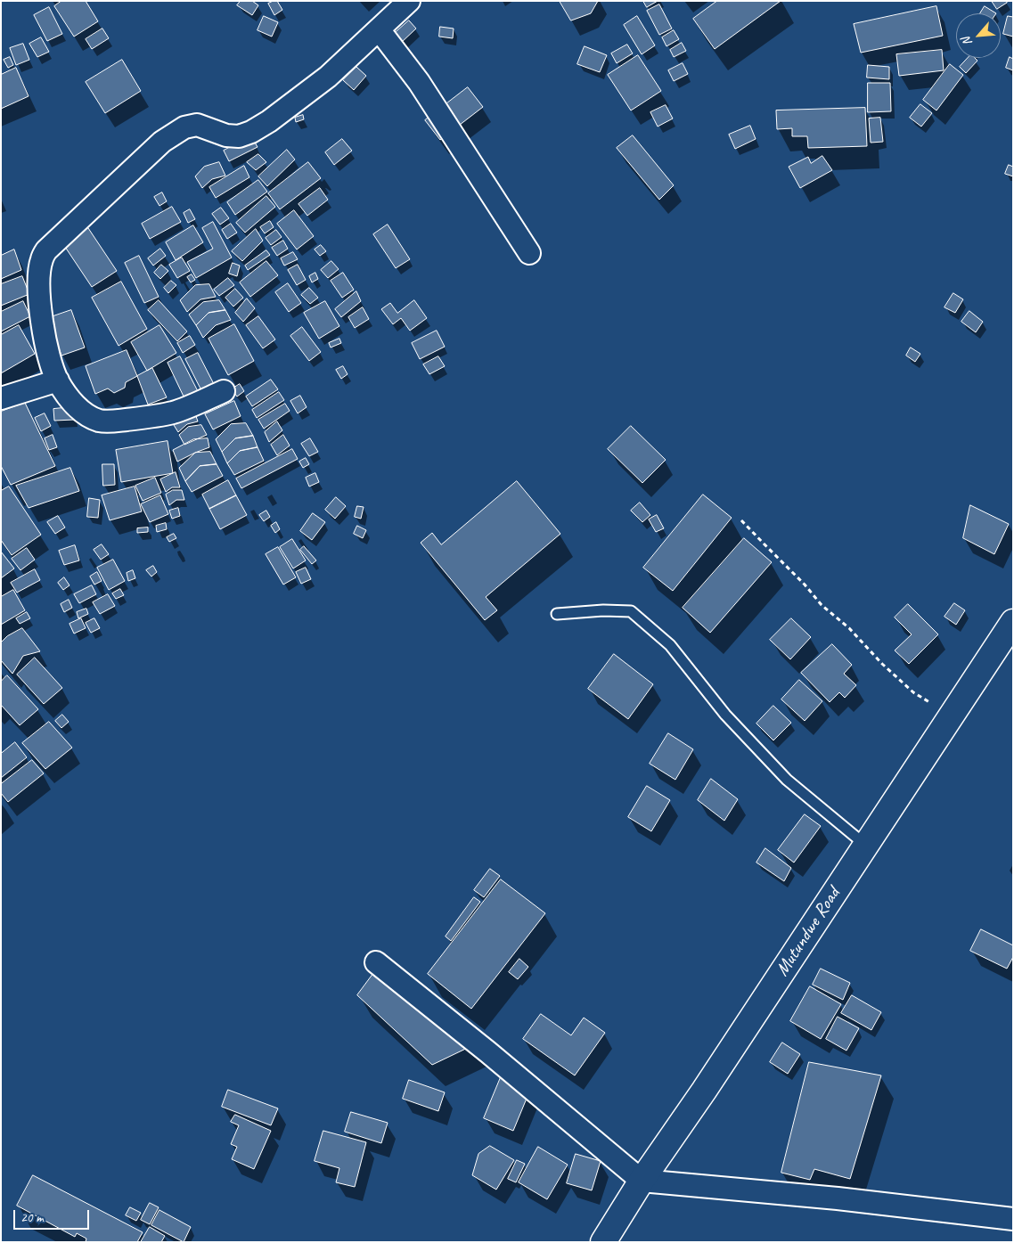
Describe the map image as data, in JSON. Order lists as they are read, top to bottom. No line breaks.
{"streets":{"main road":["Mutundwe Road"]},"scale_bar":"20 m","north":"bottom left"}
